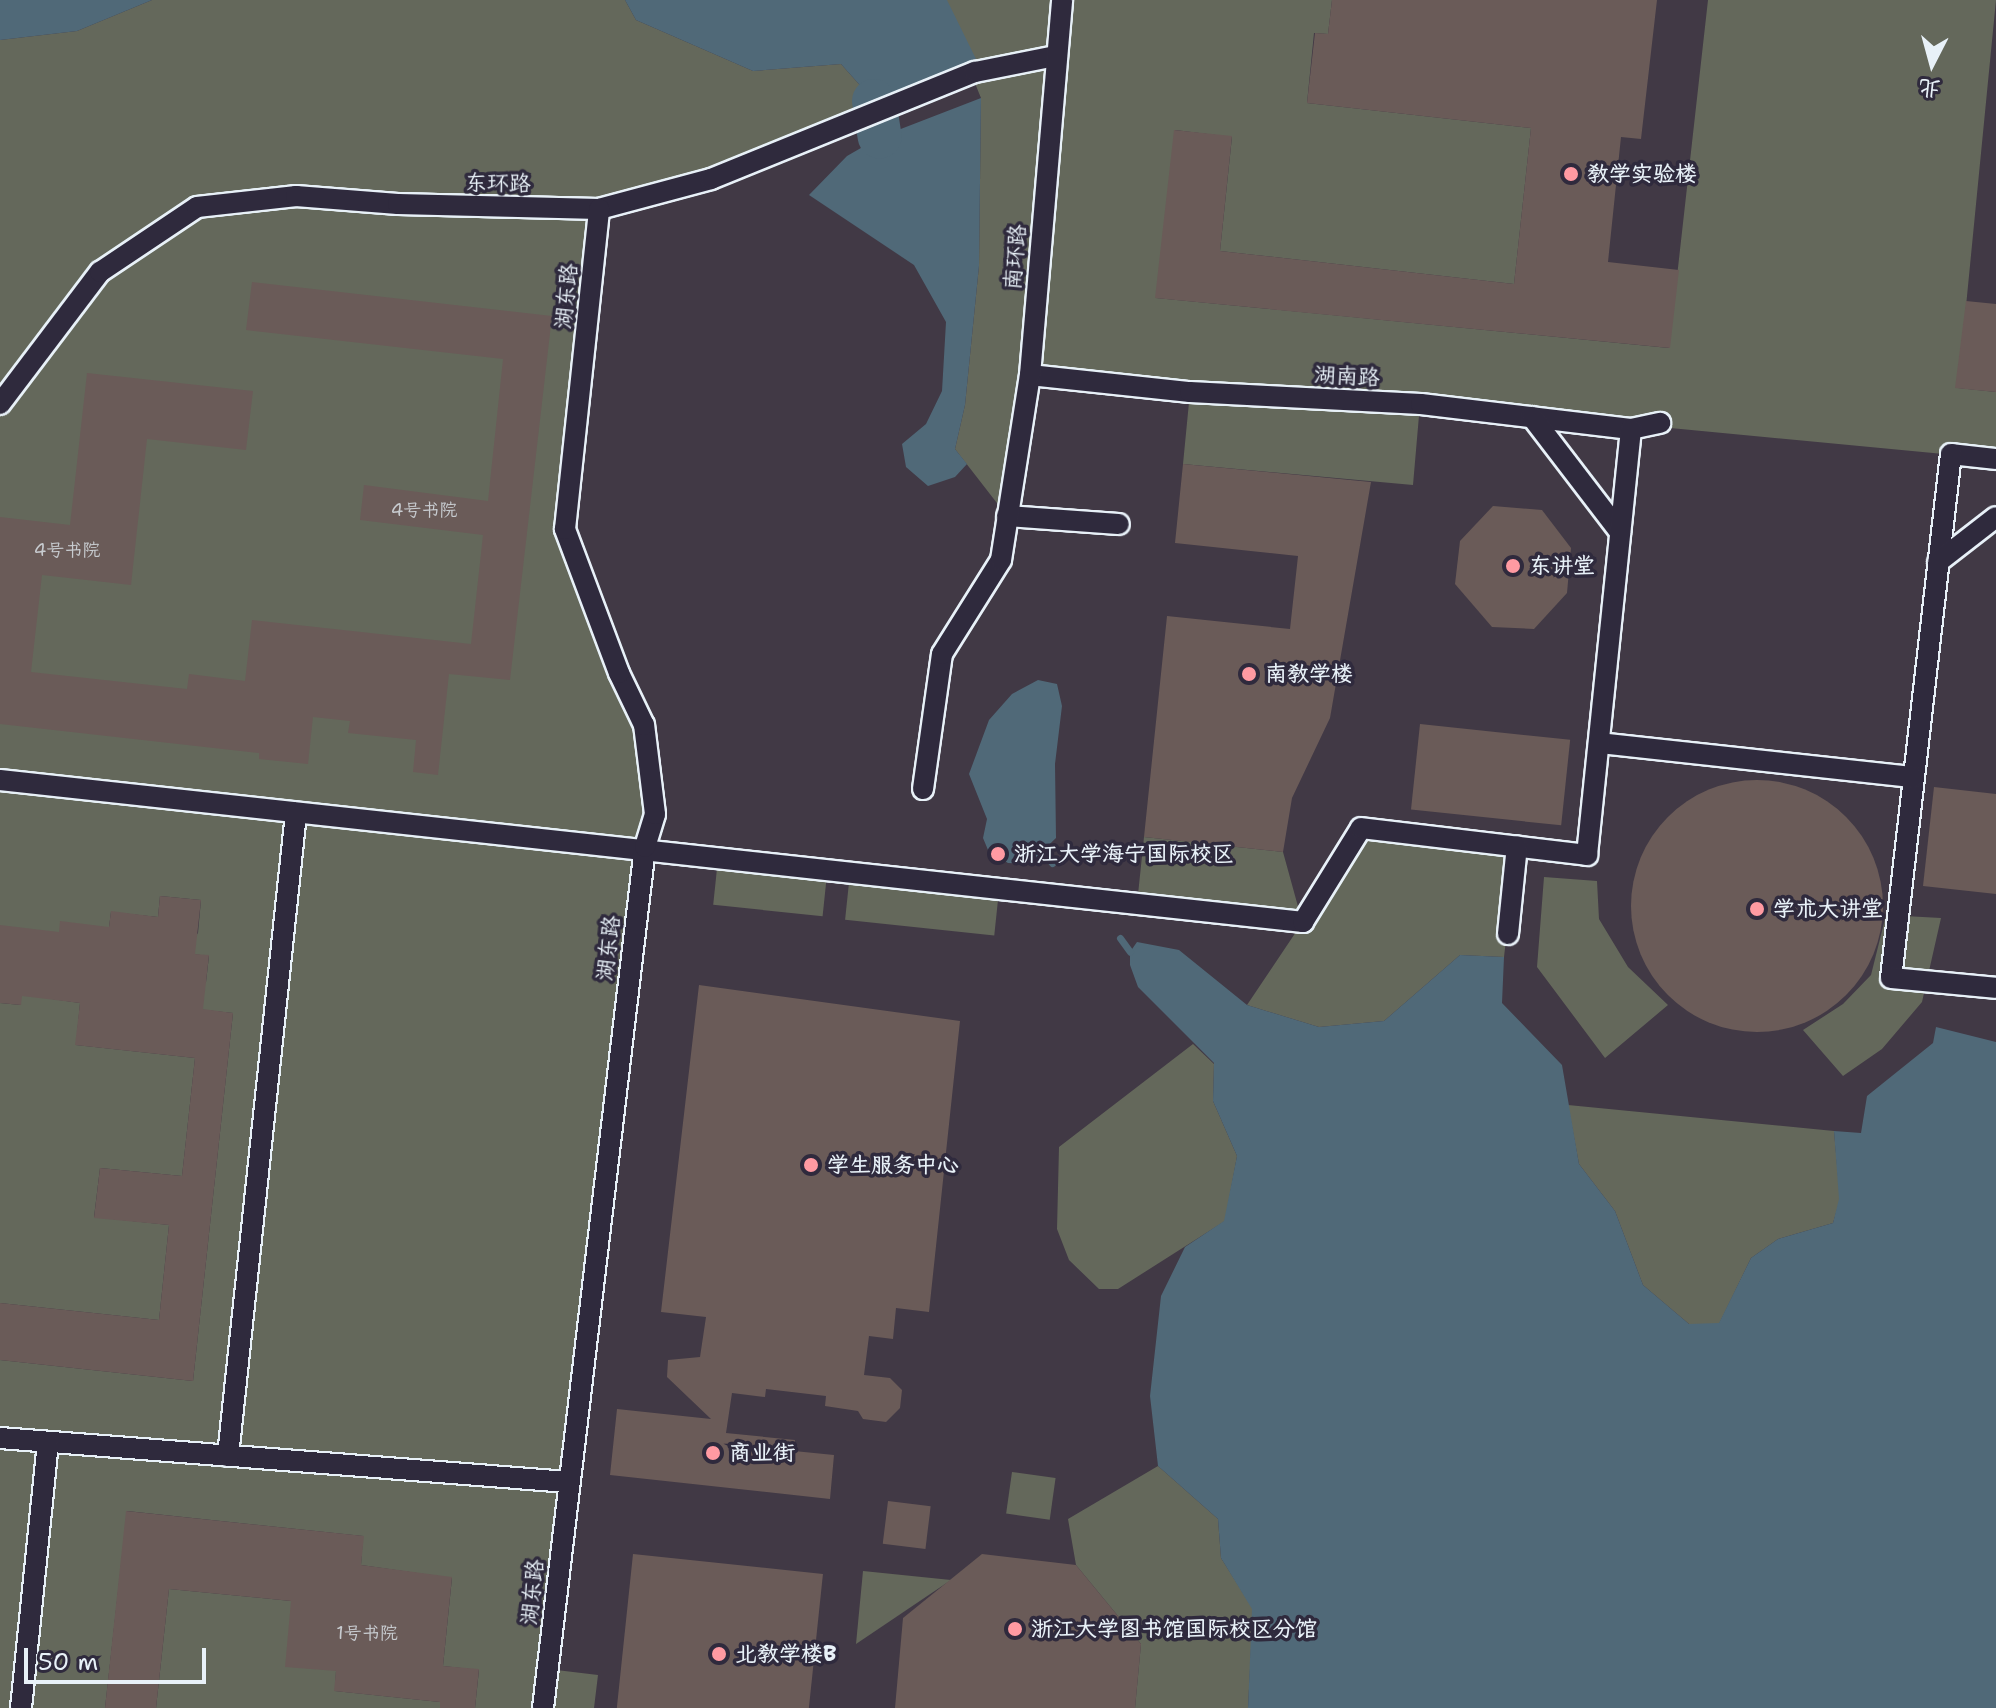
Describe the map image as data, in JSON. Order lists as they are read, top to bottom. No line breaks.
{"streets":{"street":["东环路","南环路","湖东路","湖南路"]},"crossings":[["东环路","南环路"],["东环路","湖东路"],["南环路","湖南路"]],"places":["教学实验楼","东讲堂","南教学楼","浙江大学海宁国际校区","学术大讲堂","学生服务中心","商业街","浙江大学图书馆国际校区分馆","北教学楼B"],"house_numbers":["4号书院","4号书院","1号书院"],"scale_bar":"50 m","north":"bottom"}
